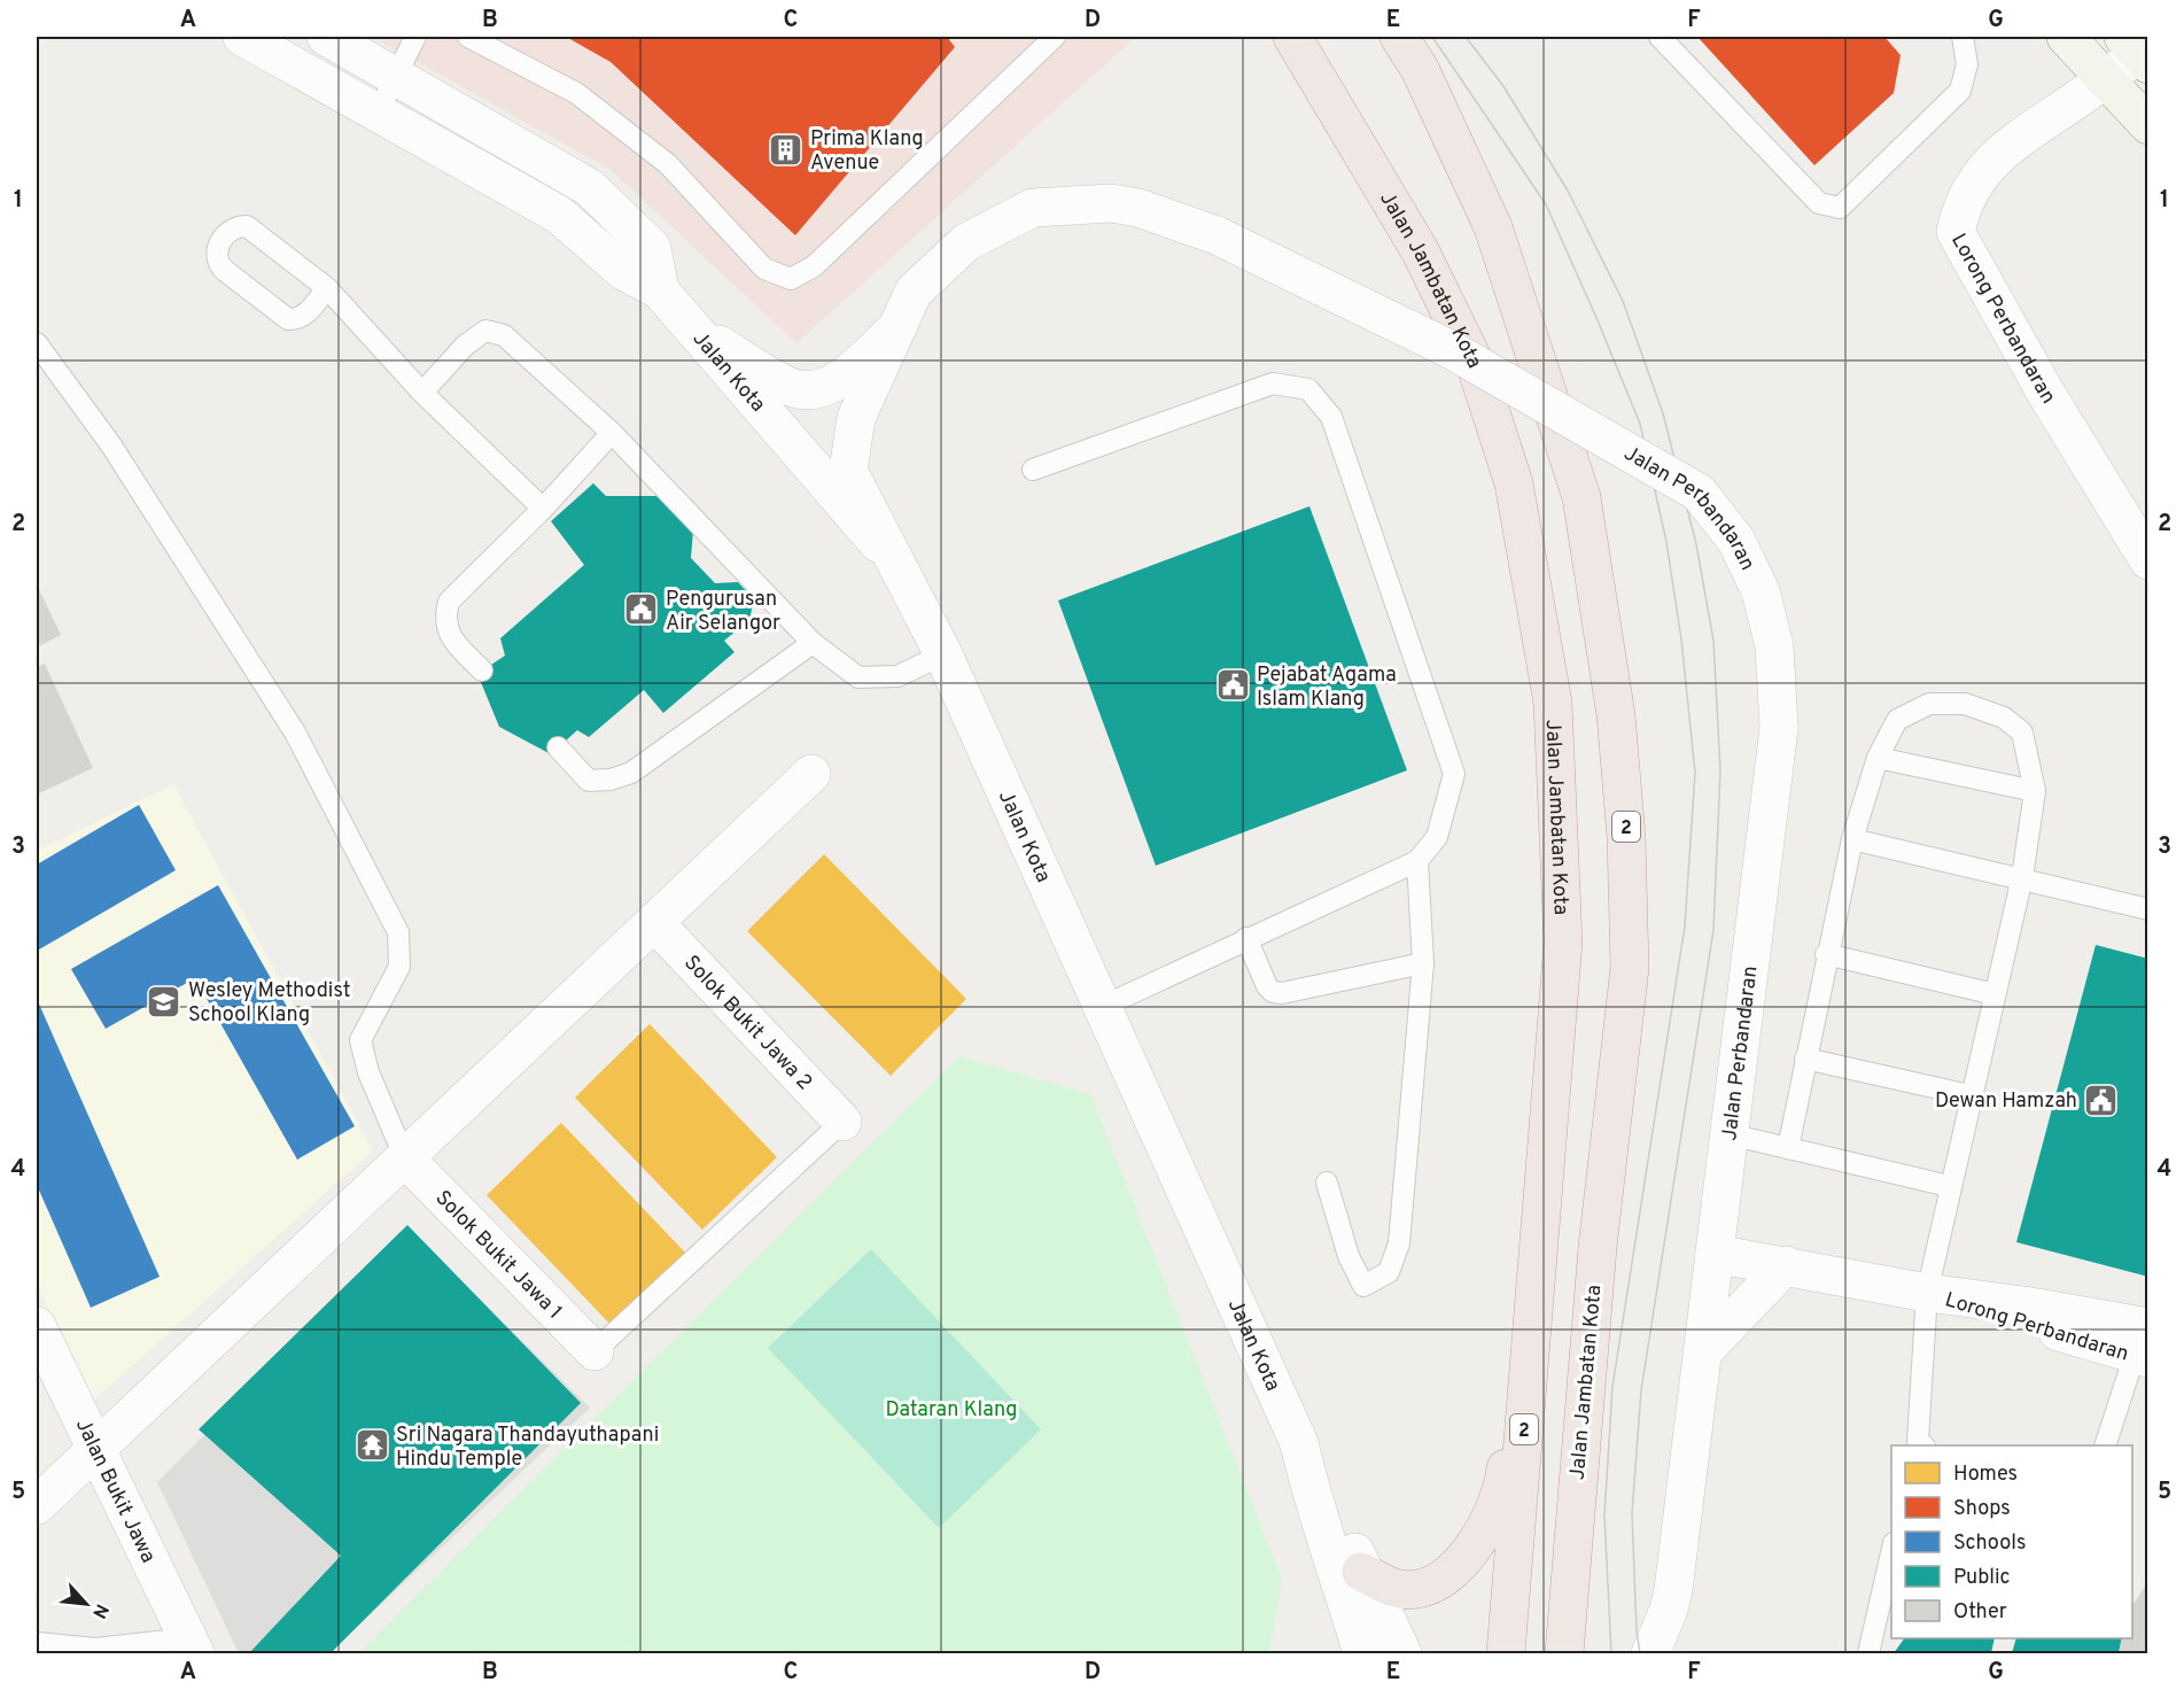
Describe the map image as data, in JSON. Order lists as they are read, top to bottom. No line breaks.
{"streets":{"highway":["Jalan Jambatan Kota","2"],"street":["Lorong Perbandaran","Jalan Kota","Jalan Perbandaran","Solok Bukit Jawa 2","Solok Bukit Jawa 1","Jalan Bukit Jawa"]},"crossings":[["Lorong Perbandaran","Jalan Perbandaran"],["Jalan Kota","Jalan Perbandaran"]],"parks":["Dataran Klang"],"places":{"building":["Prima Klang Avenue"],"public building":["Pengurusan Air Selangor","Pejabat Agama Islam Klang","Dewan Hamzah"],"school or university":["Wesley Methodist School Klang"],"temple":["Sri Nagara Thandayuthapani Hindu Temple"]},"legend":["Homes","Shops","Schools","Public","Other"],"north":"bottom right","grid":{"columns":["A","B","C","D","E","F","G"],"rows":["1","2","3","4","5"]}}
